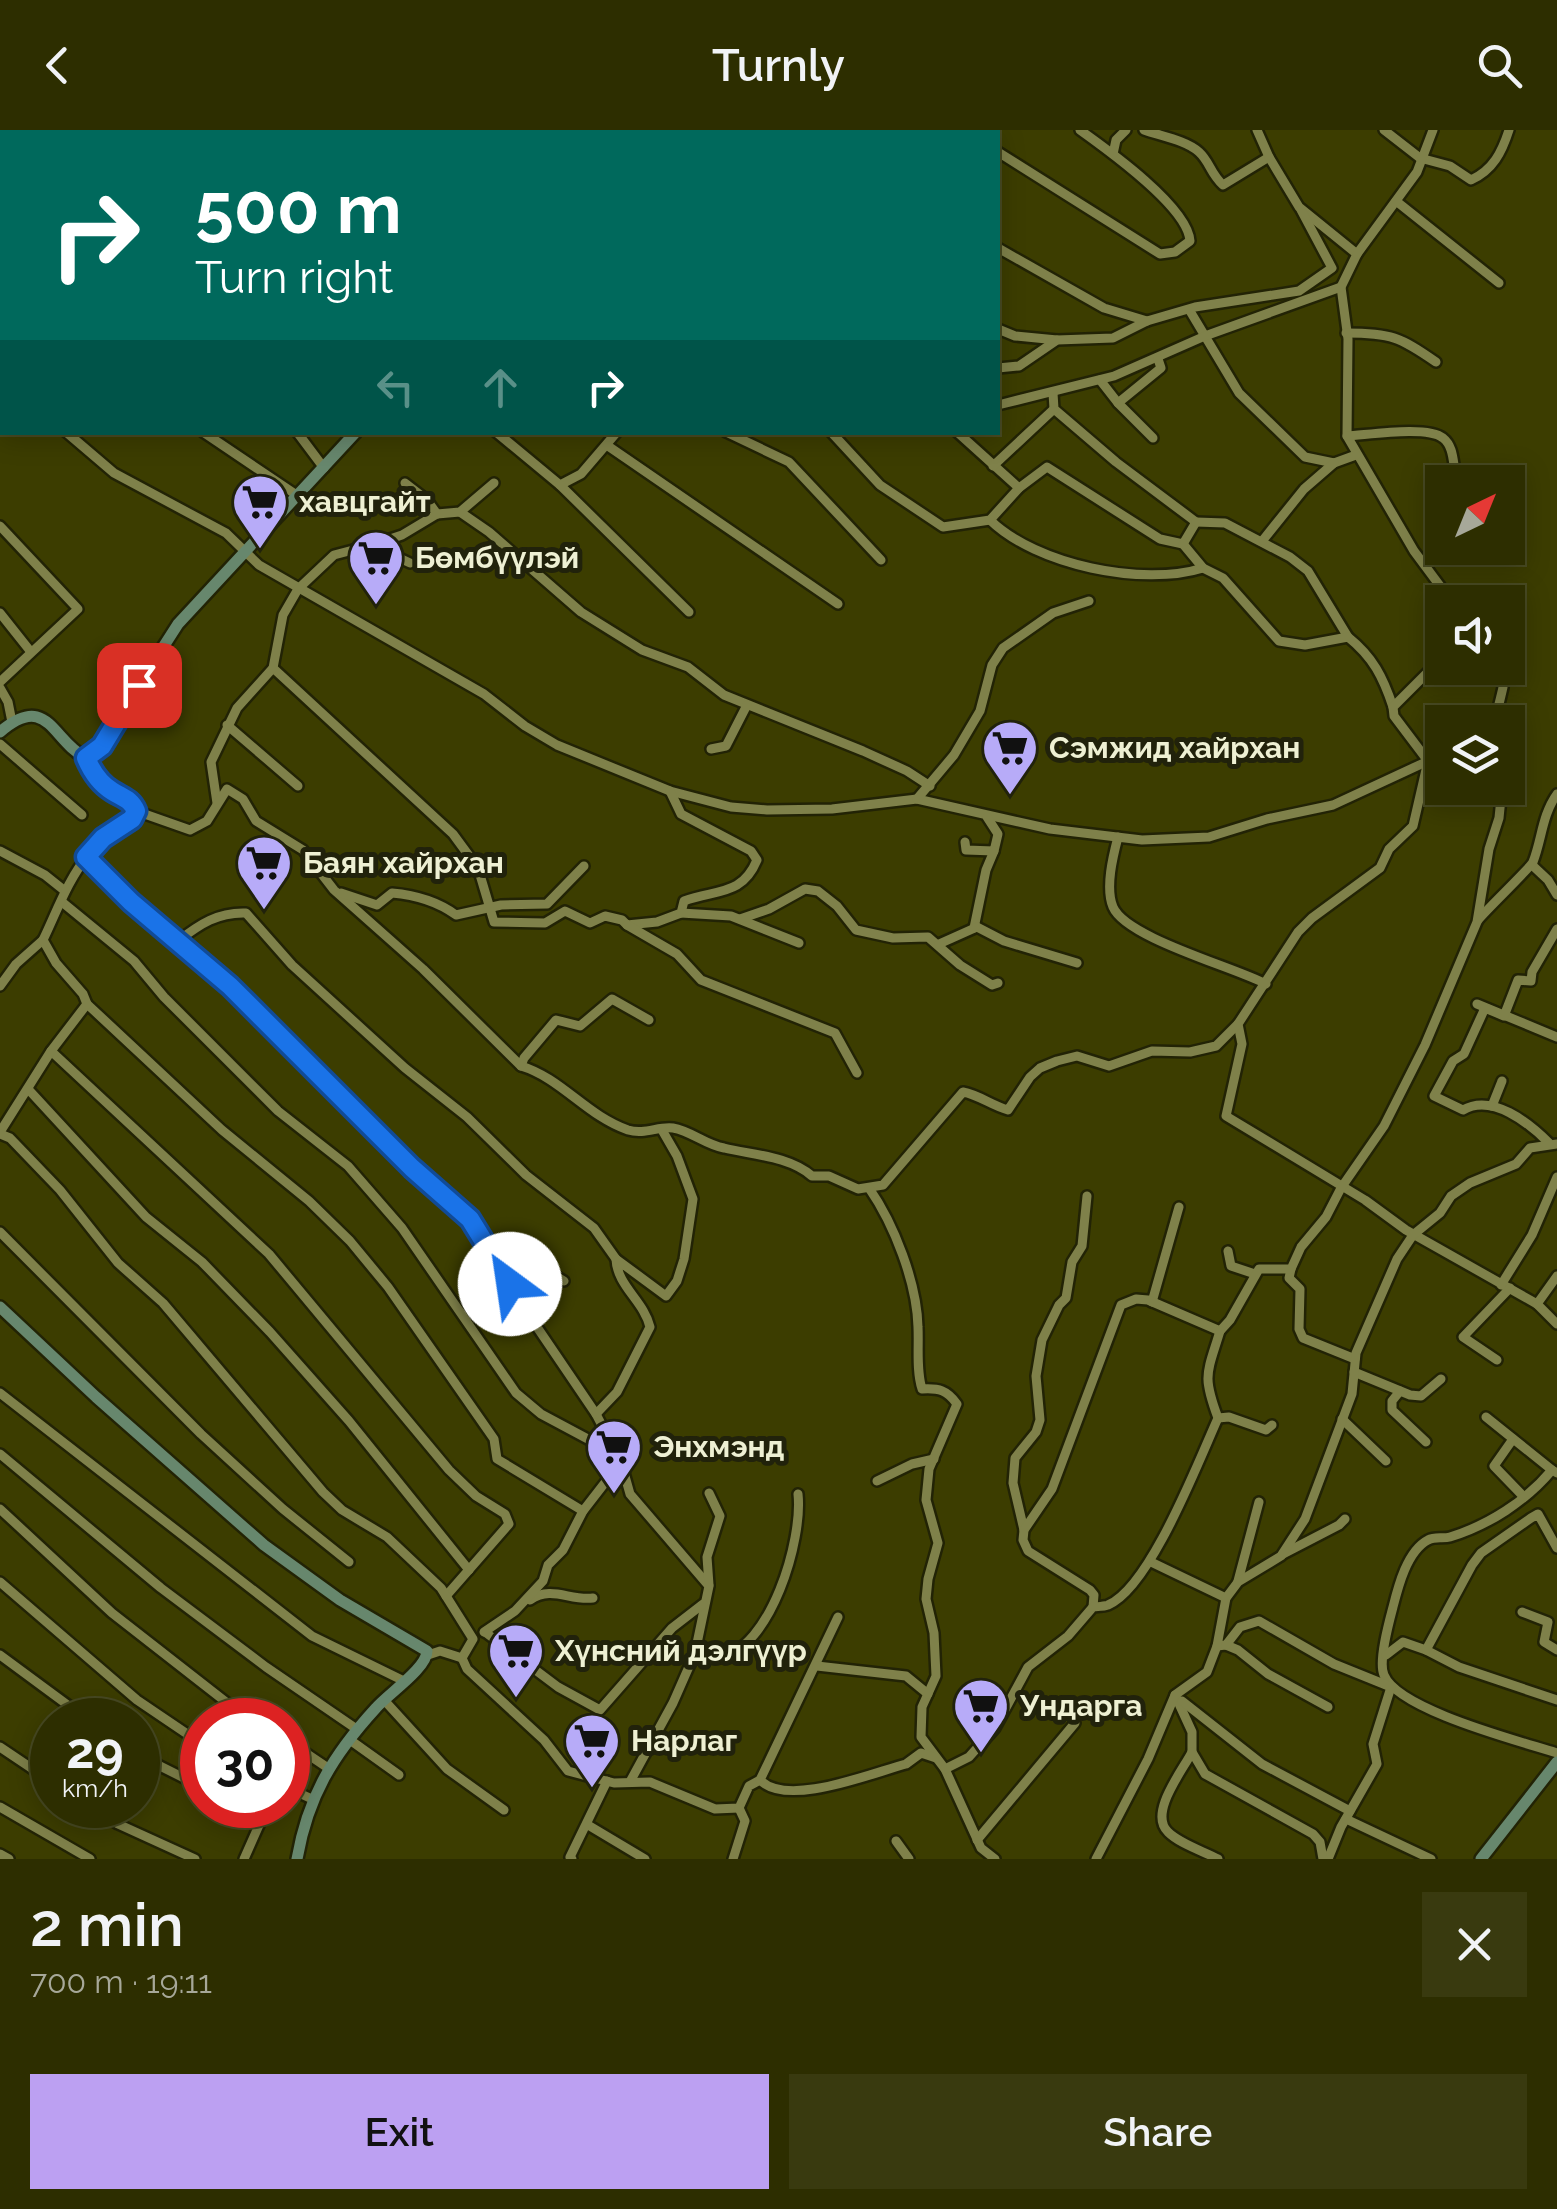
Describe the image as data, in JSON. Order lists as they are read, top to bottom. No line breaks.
{"places":{"supermarket":["хавцгайт","Бөмбүүлэй","Сэмжид хайрхан","Баян хайрхан","Энхмэнд","Хүнсний дэлгүүр","Ундарга","Нарлаг"]},"north":"top right","page":{"header":"Turnly","turn":["500 m","Turn right"],"speed":"29 km/h","limit":"30","heading":["2 min","700 m · 19:11"],"buttons":["Exit","Share"]}}
